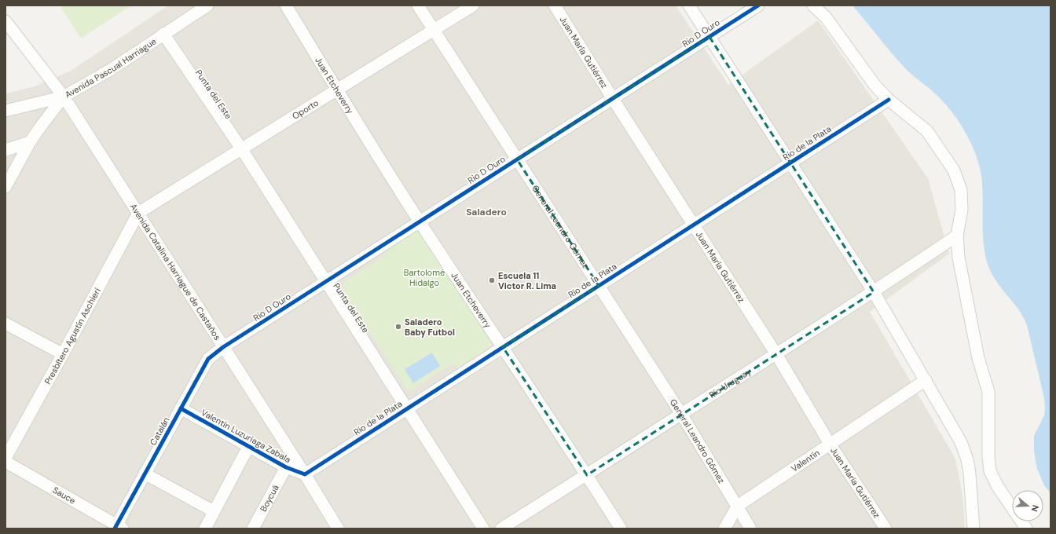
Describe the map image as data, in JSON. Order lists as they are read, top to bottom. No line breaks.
{"streets":{"street":["Rio D Ouro","Juan María Gutiérrez","Avenida Pascual Harriague","Juan Etcheverry","Punta del Este","Oporto","Río de la Plata","General Leandro Gómez","Avenida Catalina Harriague de Castaños","Presbítero Agustín Aschieri","Río Uruguay","Catalán","Valentín Luzuriaga Zabala","Valentín","Sauce","Boycuá"]},"crossings":[["Rio D Ouro","Juan María Gutiérrez"],["Rio D Ouro","Juan Etcheverry"],["Rio D Ouro","Punta del Este"],["Rio D Ouro","General Leandro Gómez"],["Rio D Ouro","Avenida Catalina Harriague de Castaños"],["Rio D Ouro","Catalán"],["Juan María Gutiérrez","Río de la Plata"],["Juan María Gutiérrez","Río Uruguay"],["Juan María Gutiérrez","Valentín"],["Avenida Pascual Harriague","Punta del Este"],["Avenida Pascual Harriague","Avenida Catalina Harriague de Castaños"],["Juan Etcheverry","Oporto"],["Juan Etcheverry","Río de la Plata"],["Juan Etcheverry","Río Uruguay"],["Punta del Este","Oporto"],["Punta del Este","Río de la Plata"],["Oporto","General Leandro Gómez"],["Oporto","Avenida Catalina Harriague de Castaños"],["Oporto","Presbítero Agustín Aschieri"],["Río de la Plata","General Leandro Gómez"],["Río de la Plata","Avenida Catalina Harriague de Castaños"],["Río de la Plata","Valentín Luzuriaga Zabala"],["General Leandro Gómez","Río Uruguay"],["General Leandro Gómez","Valentín"],["Avenida Catalina Harriague de Castaños","Presbítero Agustín Aschieri"],["Avenida Catalina Harriague de Castaños","Catalán"],["Avenida Catalina Harriague de Castaños","Valentín Luzuriaga Zabala"],["Catalán","Valentín Luzuriaga Zabala"],["Catalán","Sauce"],["Valentín Luzuriaga Zabala","Boycuá"]],"districts":["Saladero"],"parks":["Bartolomé Hidalgo"],"places":["Escuela 11 Victor R. Lima","Saladero Baby Futbol"],"north":"right"}
